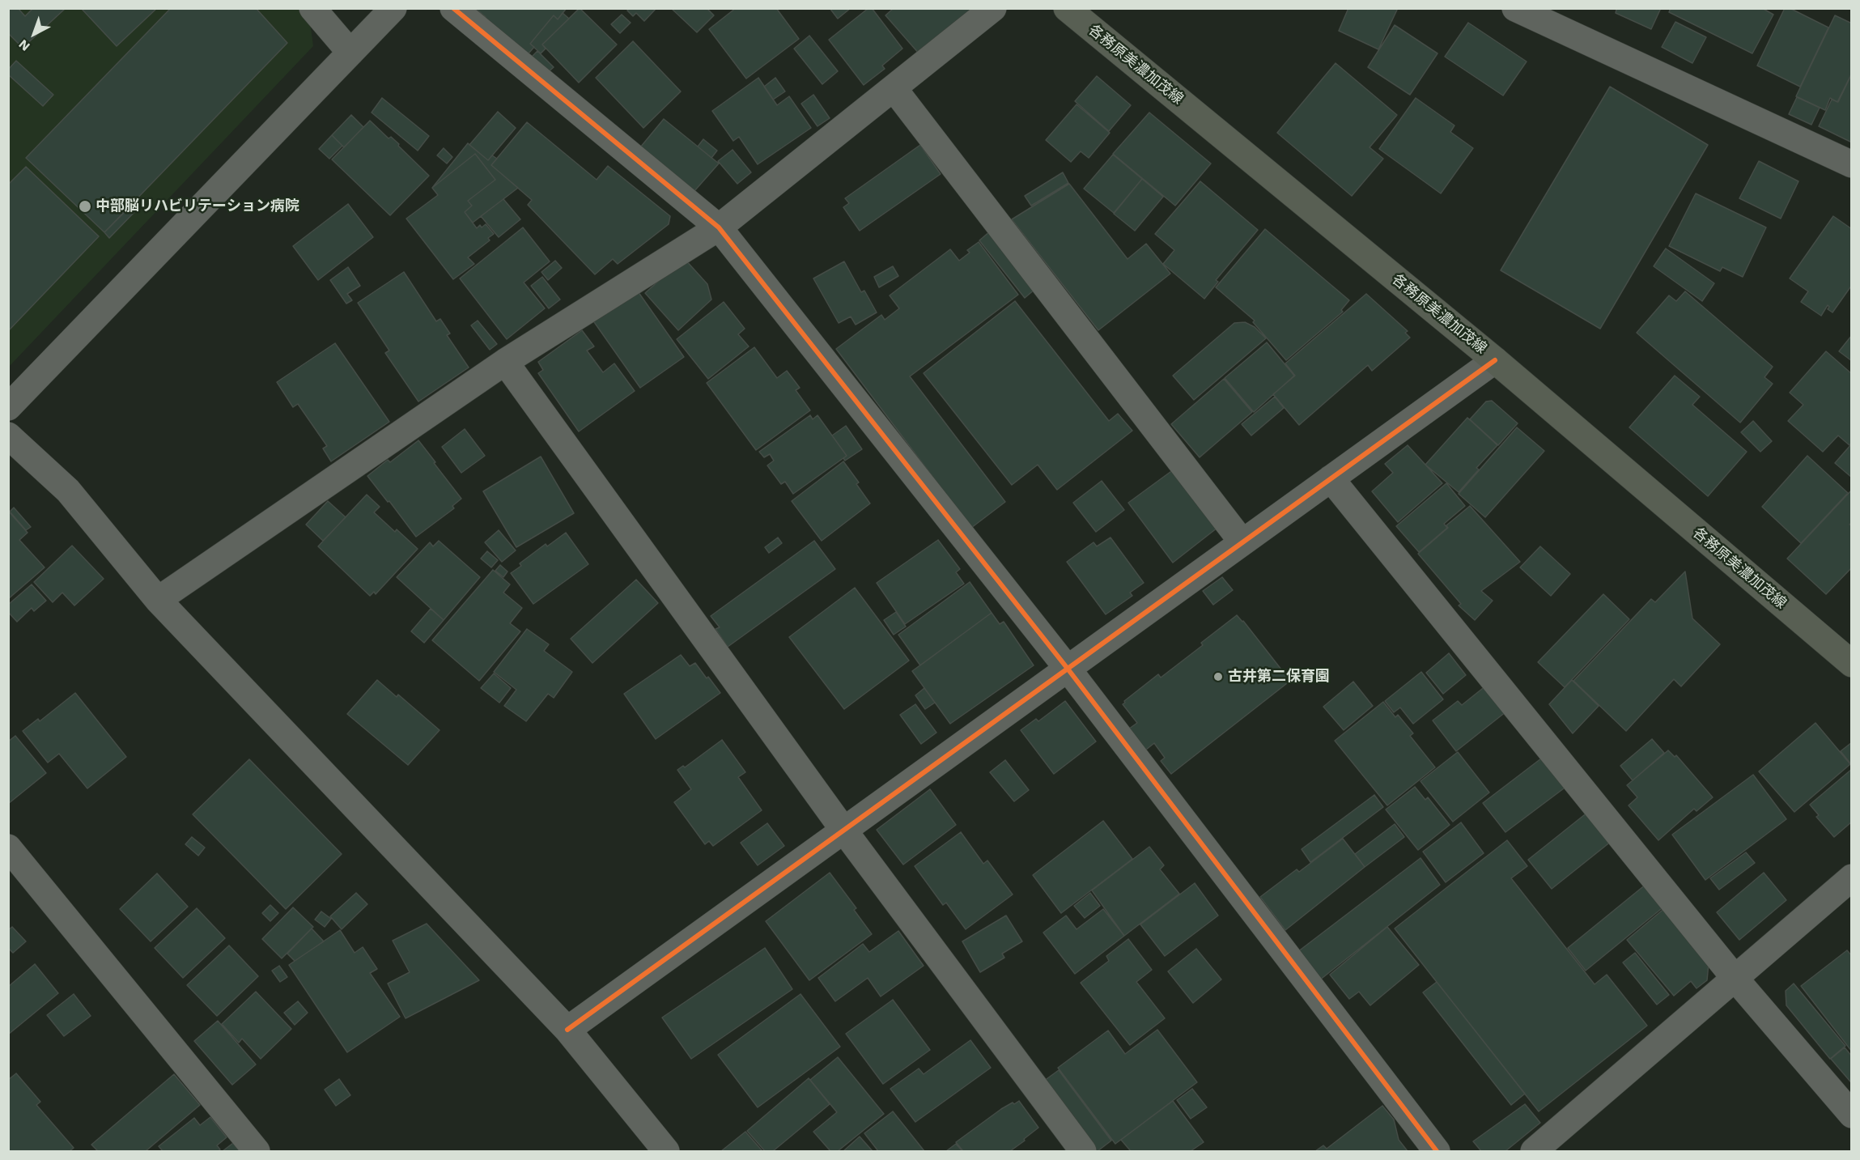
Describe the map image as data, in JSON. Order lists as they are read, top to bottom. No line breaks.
{"streets":{"main road":["各務原美濃加茂線"]},"places":["中部脳リハビリテーション病院","古井第二保育園"],"north":"bottom left"}
